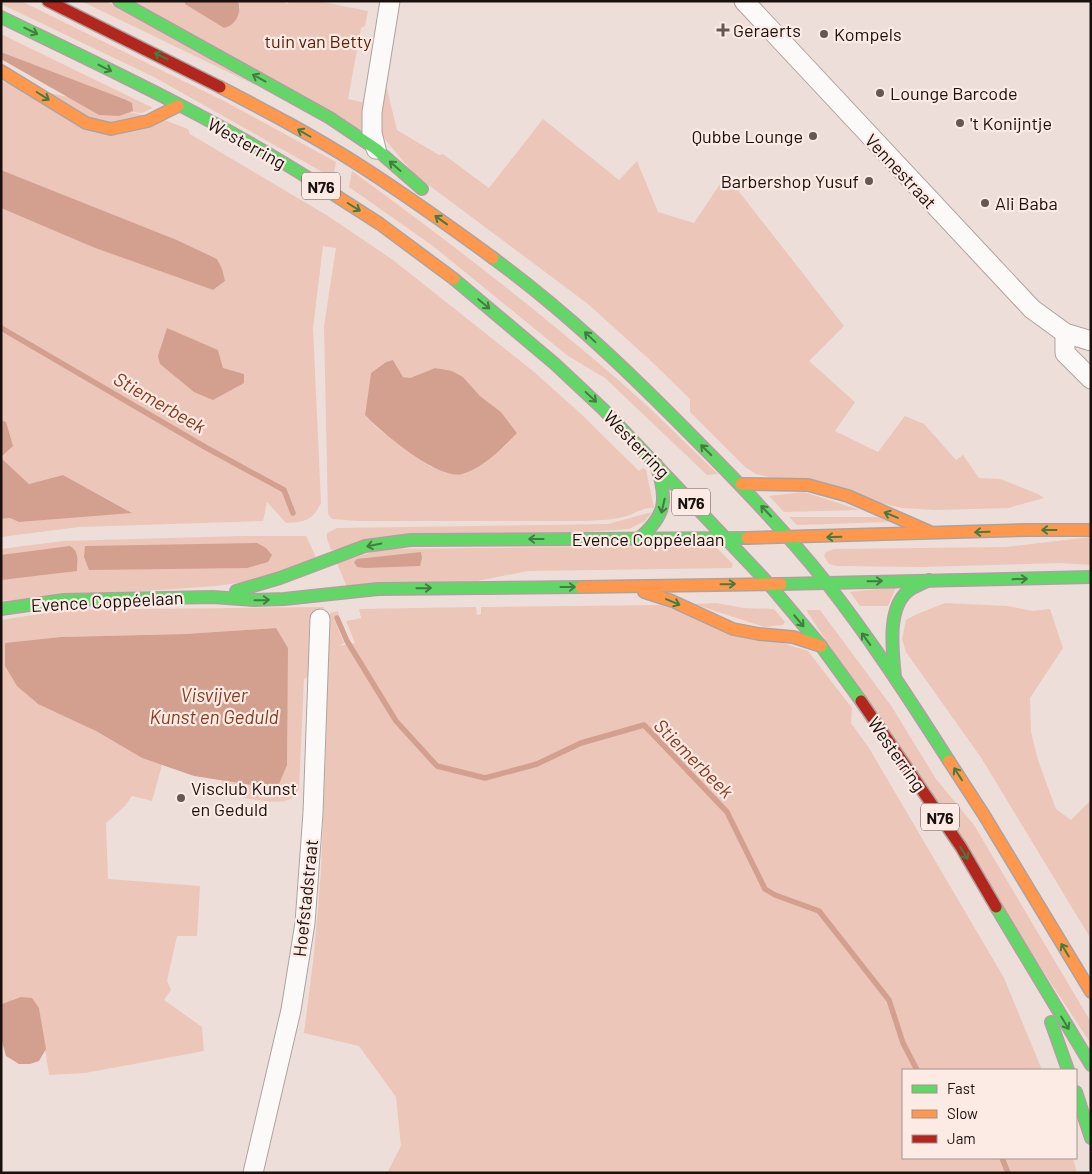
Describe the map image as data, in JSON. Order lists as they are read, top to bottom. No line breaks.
{"streets":{"main road":["Westerring","N76","Evence Coppéelaan"],"street":["Vennestraat","Hoefstadstraat"]},"crossings":[["Westerring","Evence Coppéelaan"]],"water":["Stiemerbeek","Visvijver Kunst en Geduld"],"parks":["tuin van Betty"],"places":{"health":["Geraerts"],"other":["Kompels","Lounge Barcode","'t Konijntje","Qubbe Lounge","Barbershop Yusuf","Ali Baba","Visclub Kunst en Geduld"]},"legend":["Fast","Slow","Jam"]}
